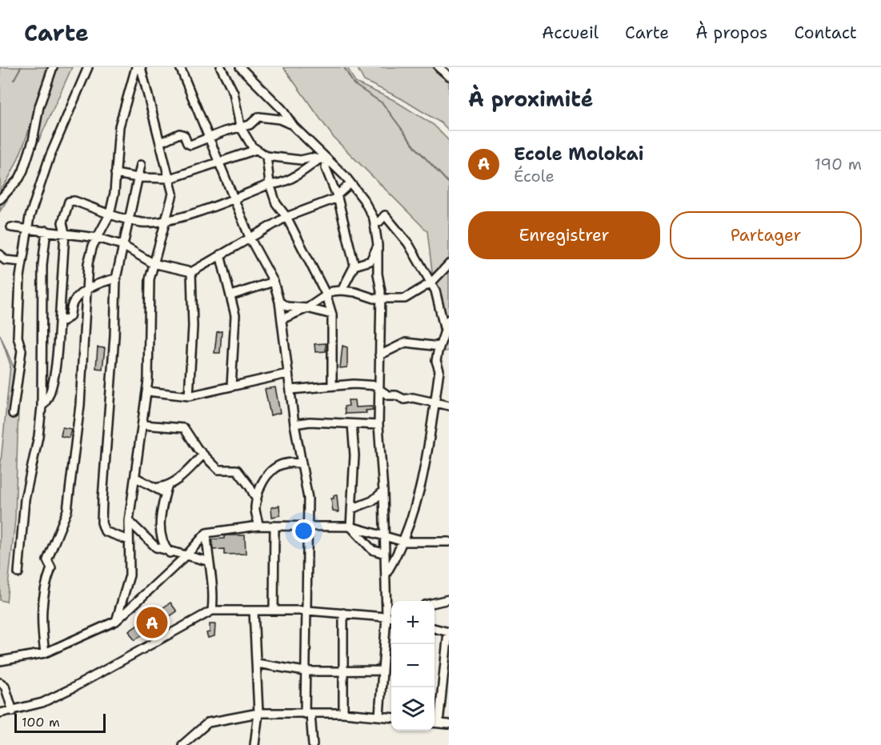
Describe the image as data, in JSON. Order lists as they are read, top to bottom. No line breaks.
{"scale_bar":"100 m","page":{"header":"Carte","nav":["Accueil","Carte","À propos","Contact"],"heading":"À proximité","list":[{"mark":"A","name":"Ecole Molokai","note":"École","value":"190 m"}],"buttons":["Enregistrer","Partager"],"map_buttons":["+","−"],"pins":"A","scale":"100 m"}}
